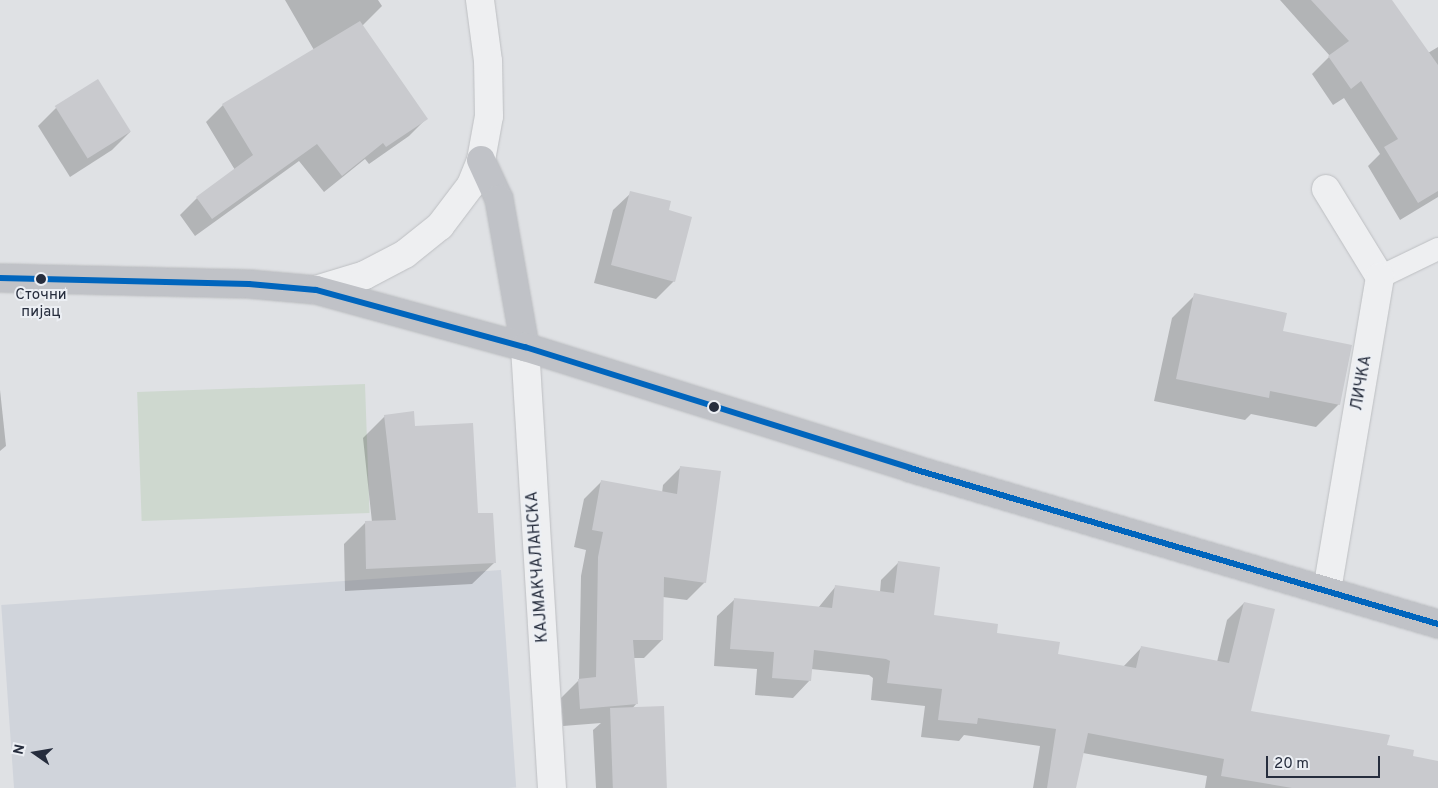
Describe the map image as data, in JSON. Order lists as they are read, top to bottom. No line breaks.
{"streets":{"street":["ЛИЧКА","КАЈМАКЧАЛАНСКА"]},"places":["Сточни пијац"],"scale_bar":"20 m","north":"left"}
